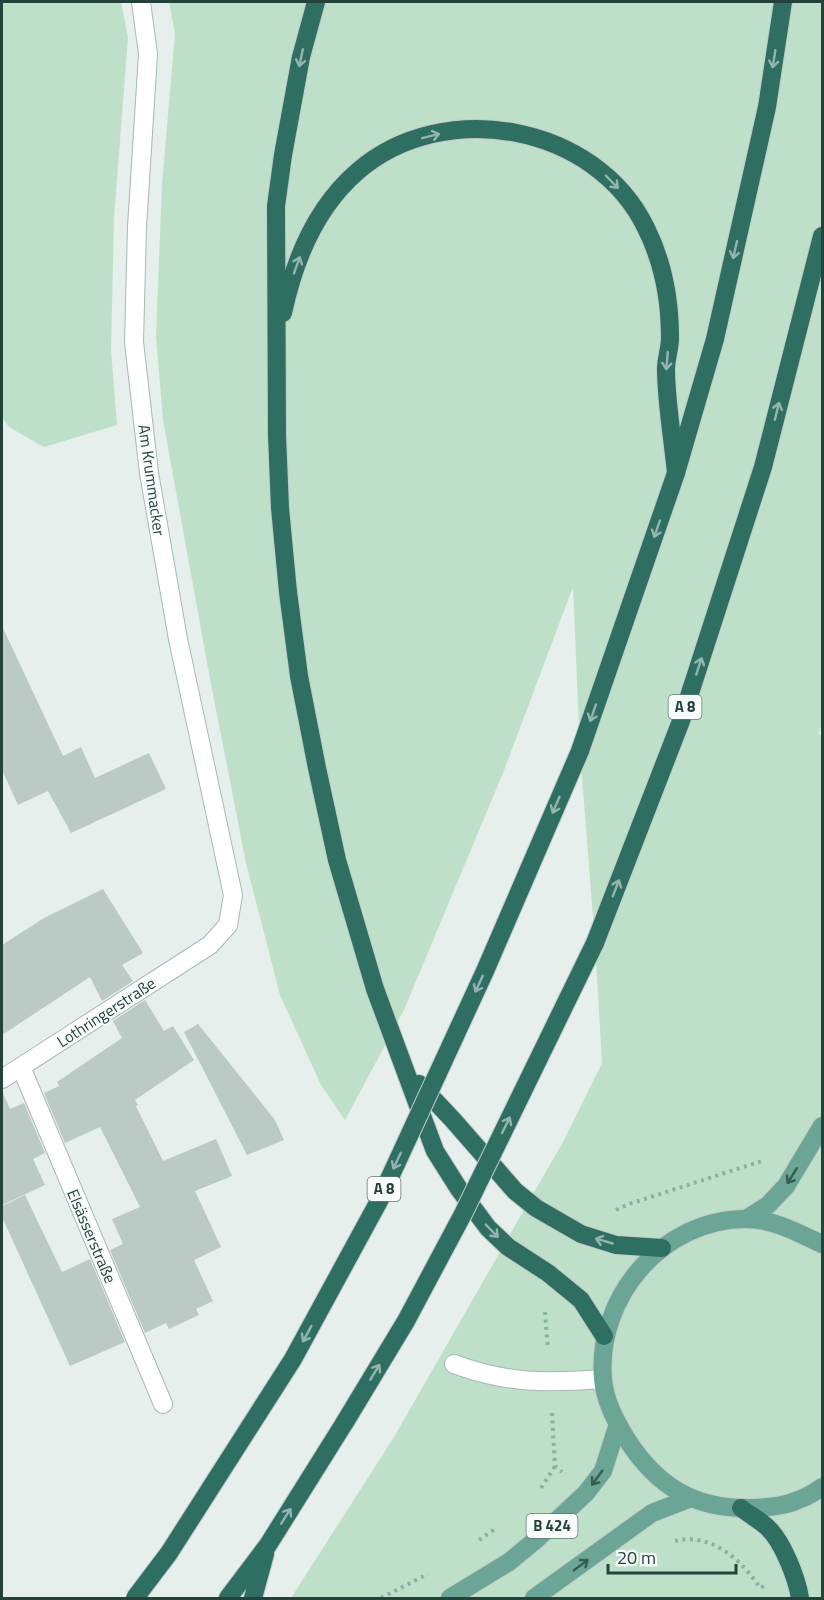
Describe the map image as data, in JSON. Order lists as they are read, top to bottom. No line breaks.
{"streets":{"highway":["A 8"],"main road":["B 424"],"street":["Am Krummacker","Lothringerstraße","Elsässerstraße"]},"crossings":[["Am Krummacker","Lothringerstraße"],["Lothringerstraße","Elsässerstraße"]],"scale_bar":"20 m"}
